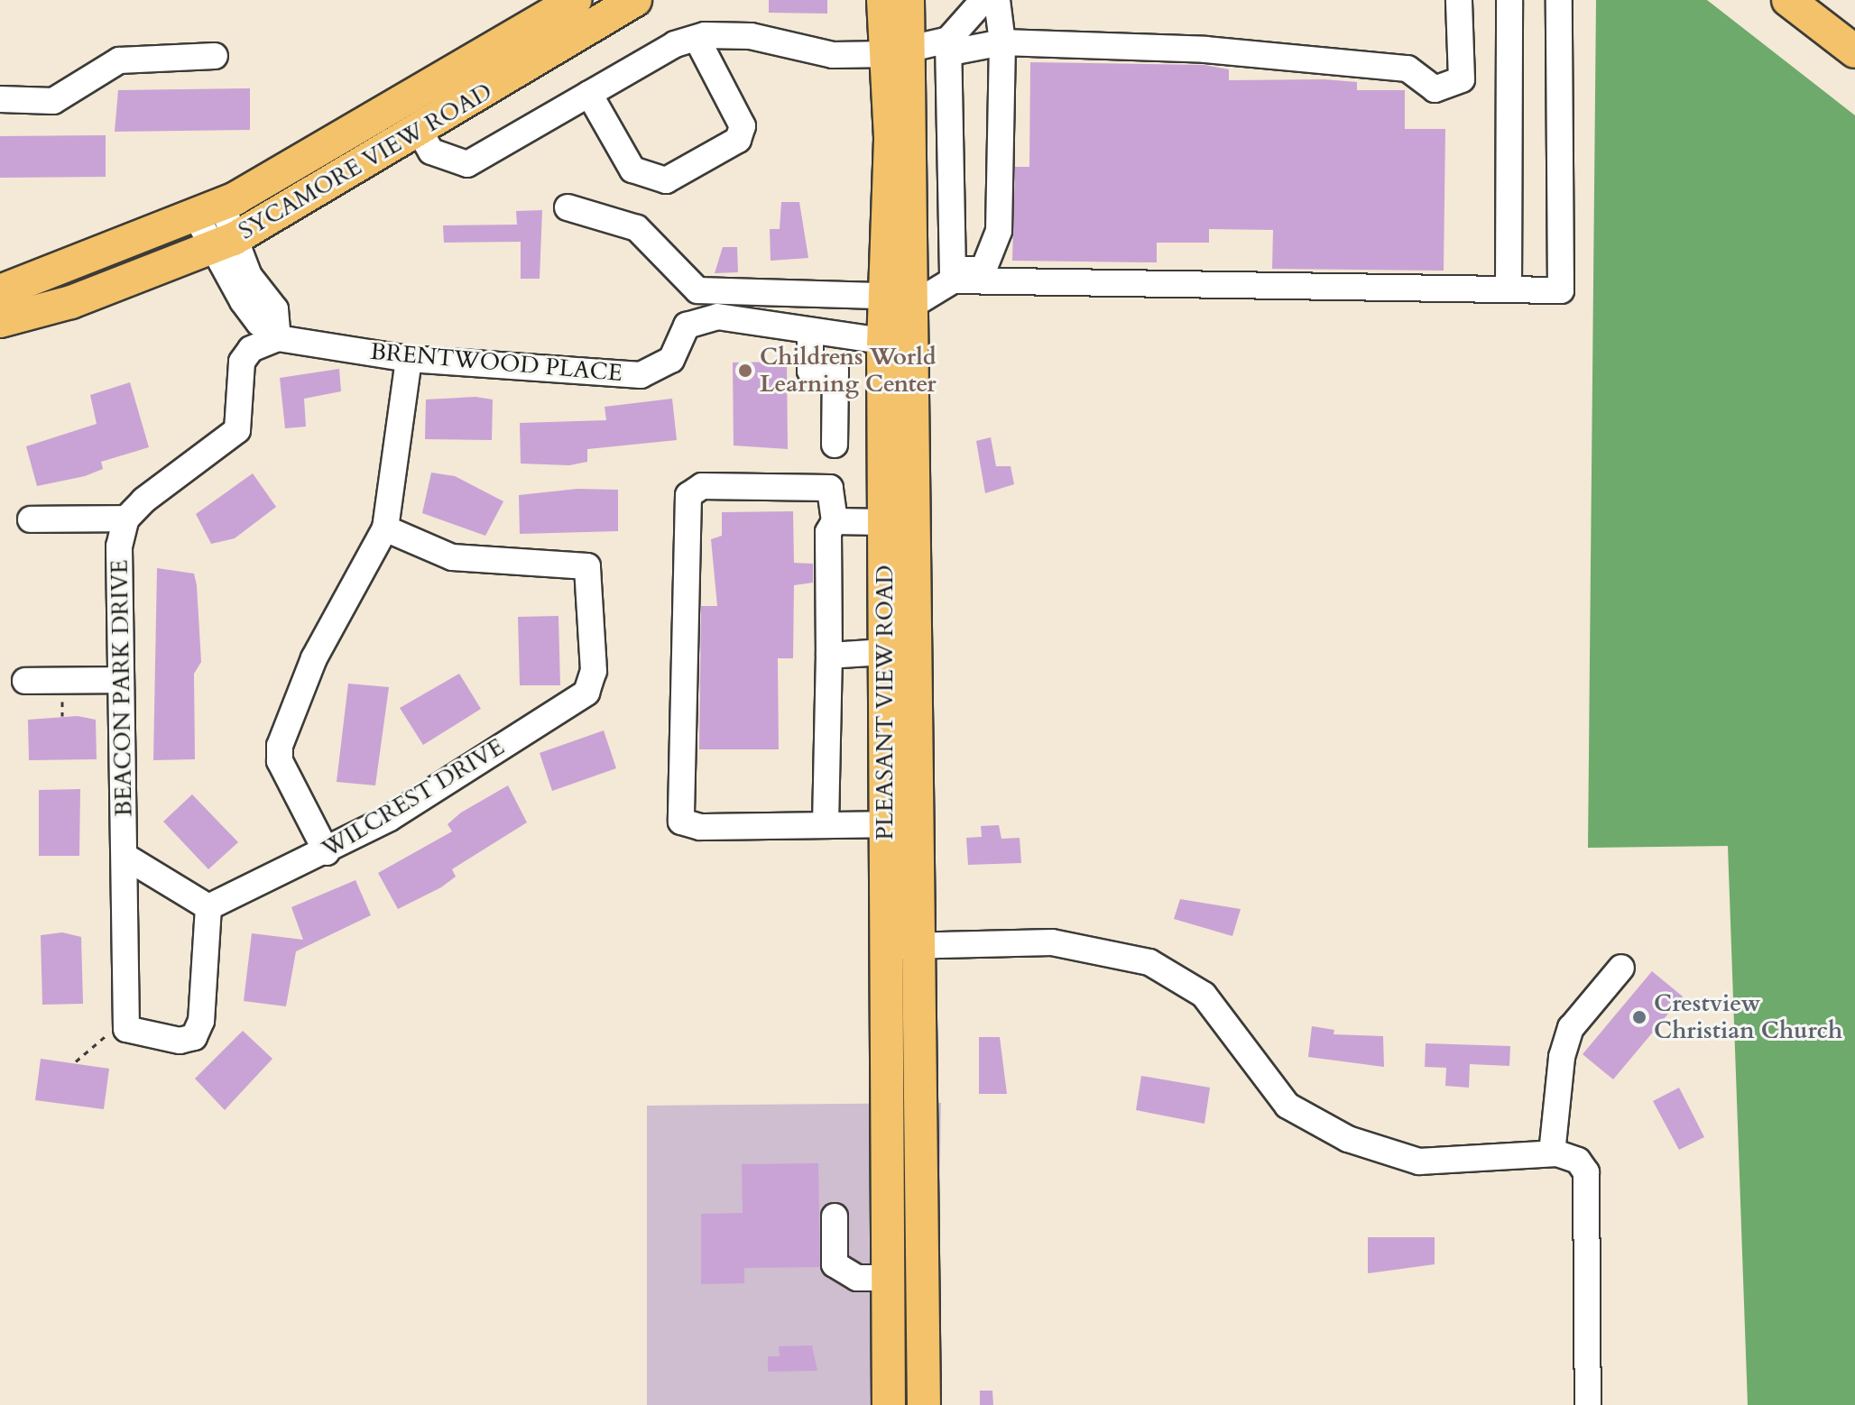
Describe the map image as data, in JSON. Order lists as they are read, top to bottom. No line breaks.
{"streets":{"main road":["SYCAMORE VIEW ROAD","PLEASANT VIEW ROAD"],"street":["BRENTWOOD PLACE","BEACON PARK DRIVE","WILCREST DRIVE"]},"crossings":[["SYCAMORE VIEW ROAD","BRENTWOOD PLACE"],["BRENTWOOD PLACE","PLEASANT VIEW ROAD"]],"places":["Childrens World Learning Center","Crestview Christian Church"]}
